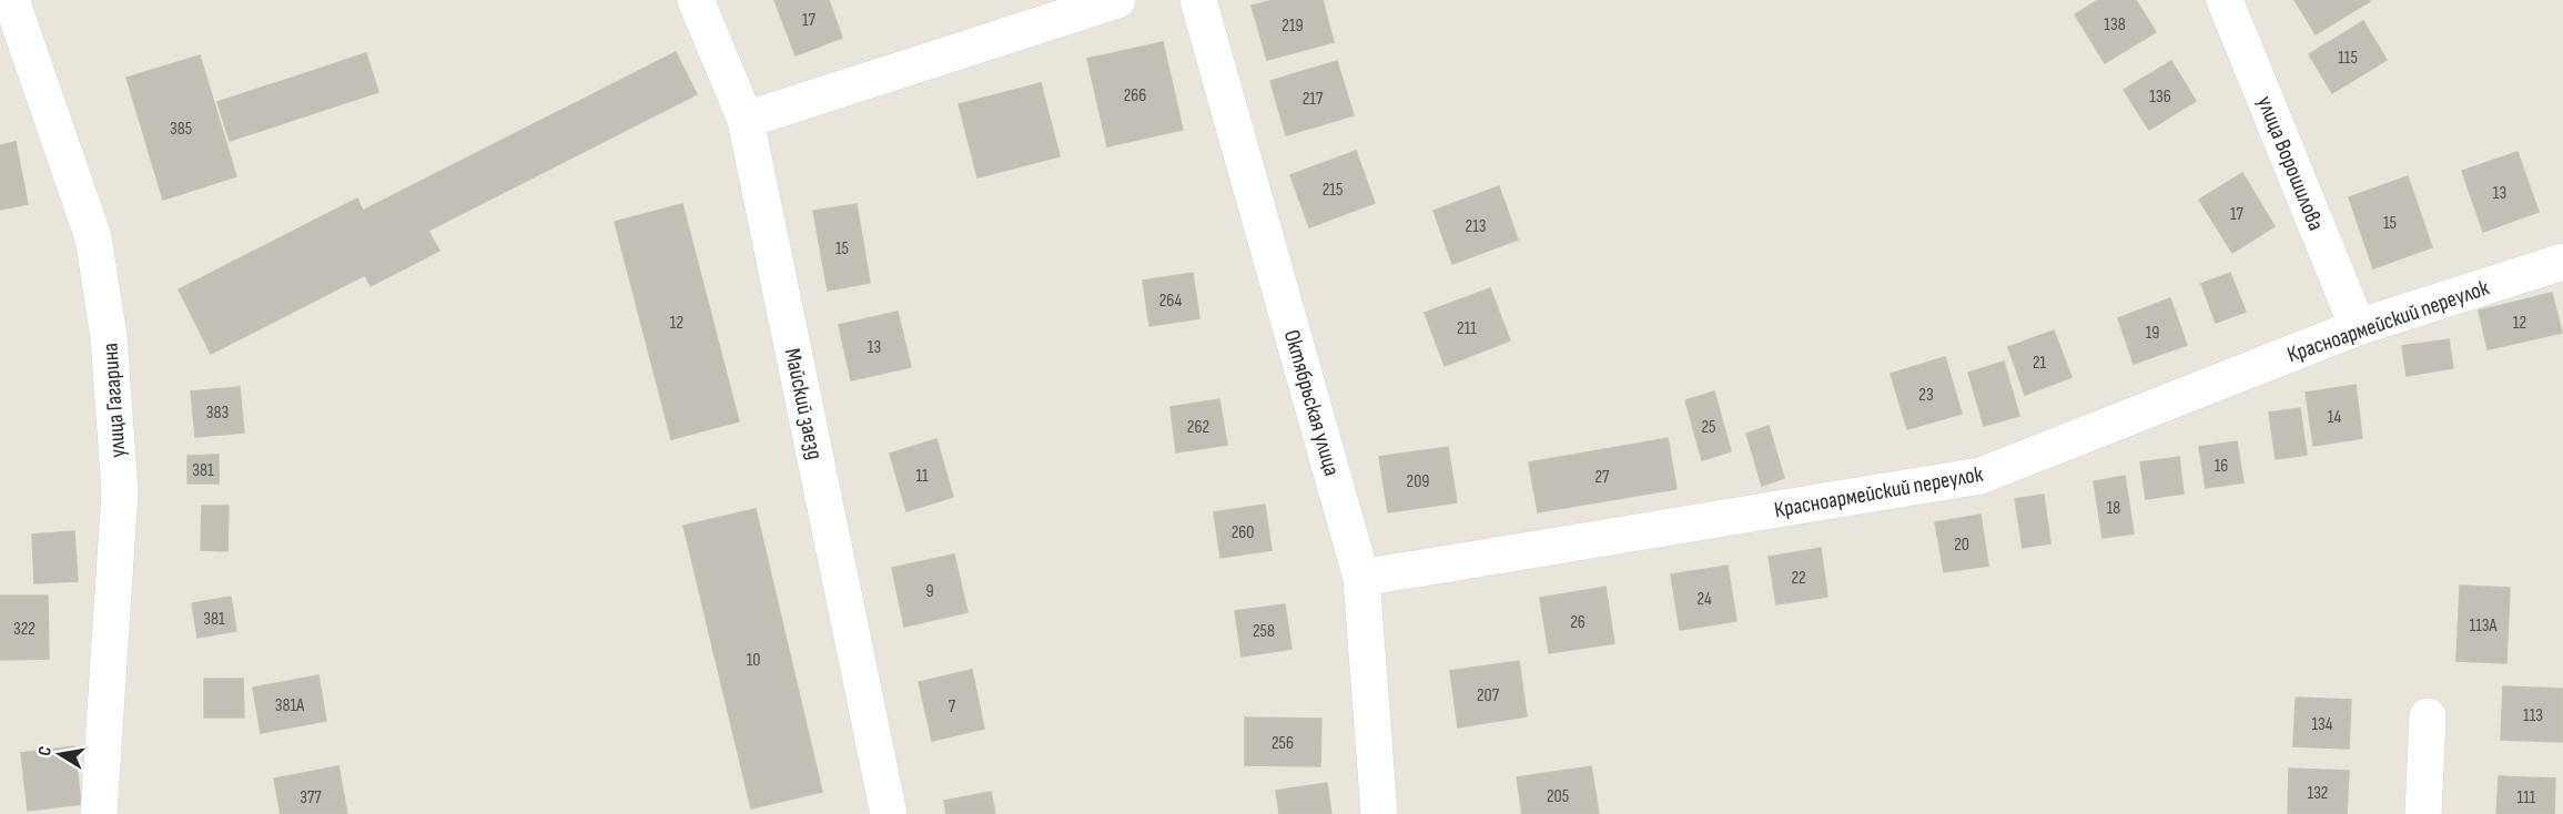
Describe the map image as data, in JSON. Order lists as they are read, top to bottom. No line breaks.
{"streets":{"street":["улица Ворошилова","Красноармейский переулок","улица Гагарина","Октябрьская улица","Майский заезд"]},"crossings":[["улица Ворошилова","Красноармейский переулок"],["Красноармейский переулок","Октябрьская улица"]],"house_numbers":["17","138","219","115","266","136","217","385","215","13","17","15","213","15","264","12","12","211","19","13","21","23","383","14","262","25","16","381","11","27","209","18","260","20","22","9","24","381","26","113А","322","258","10","207","381А","7","113","134","256","132","205","377","111"],"north":"left"}
